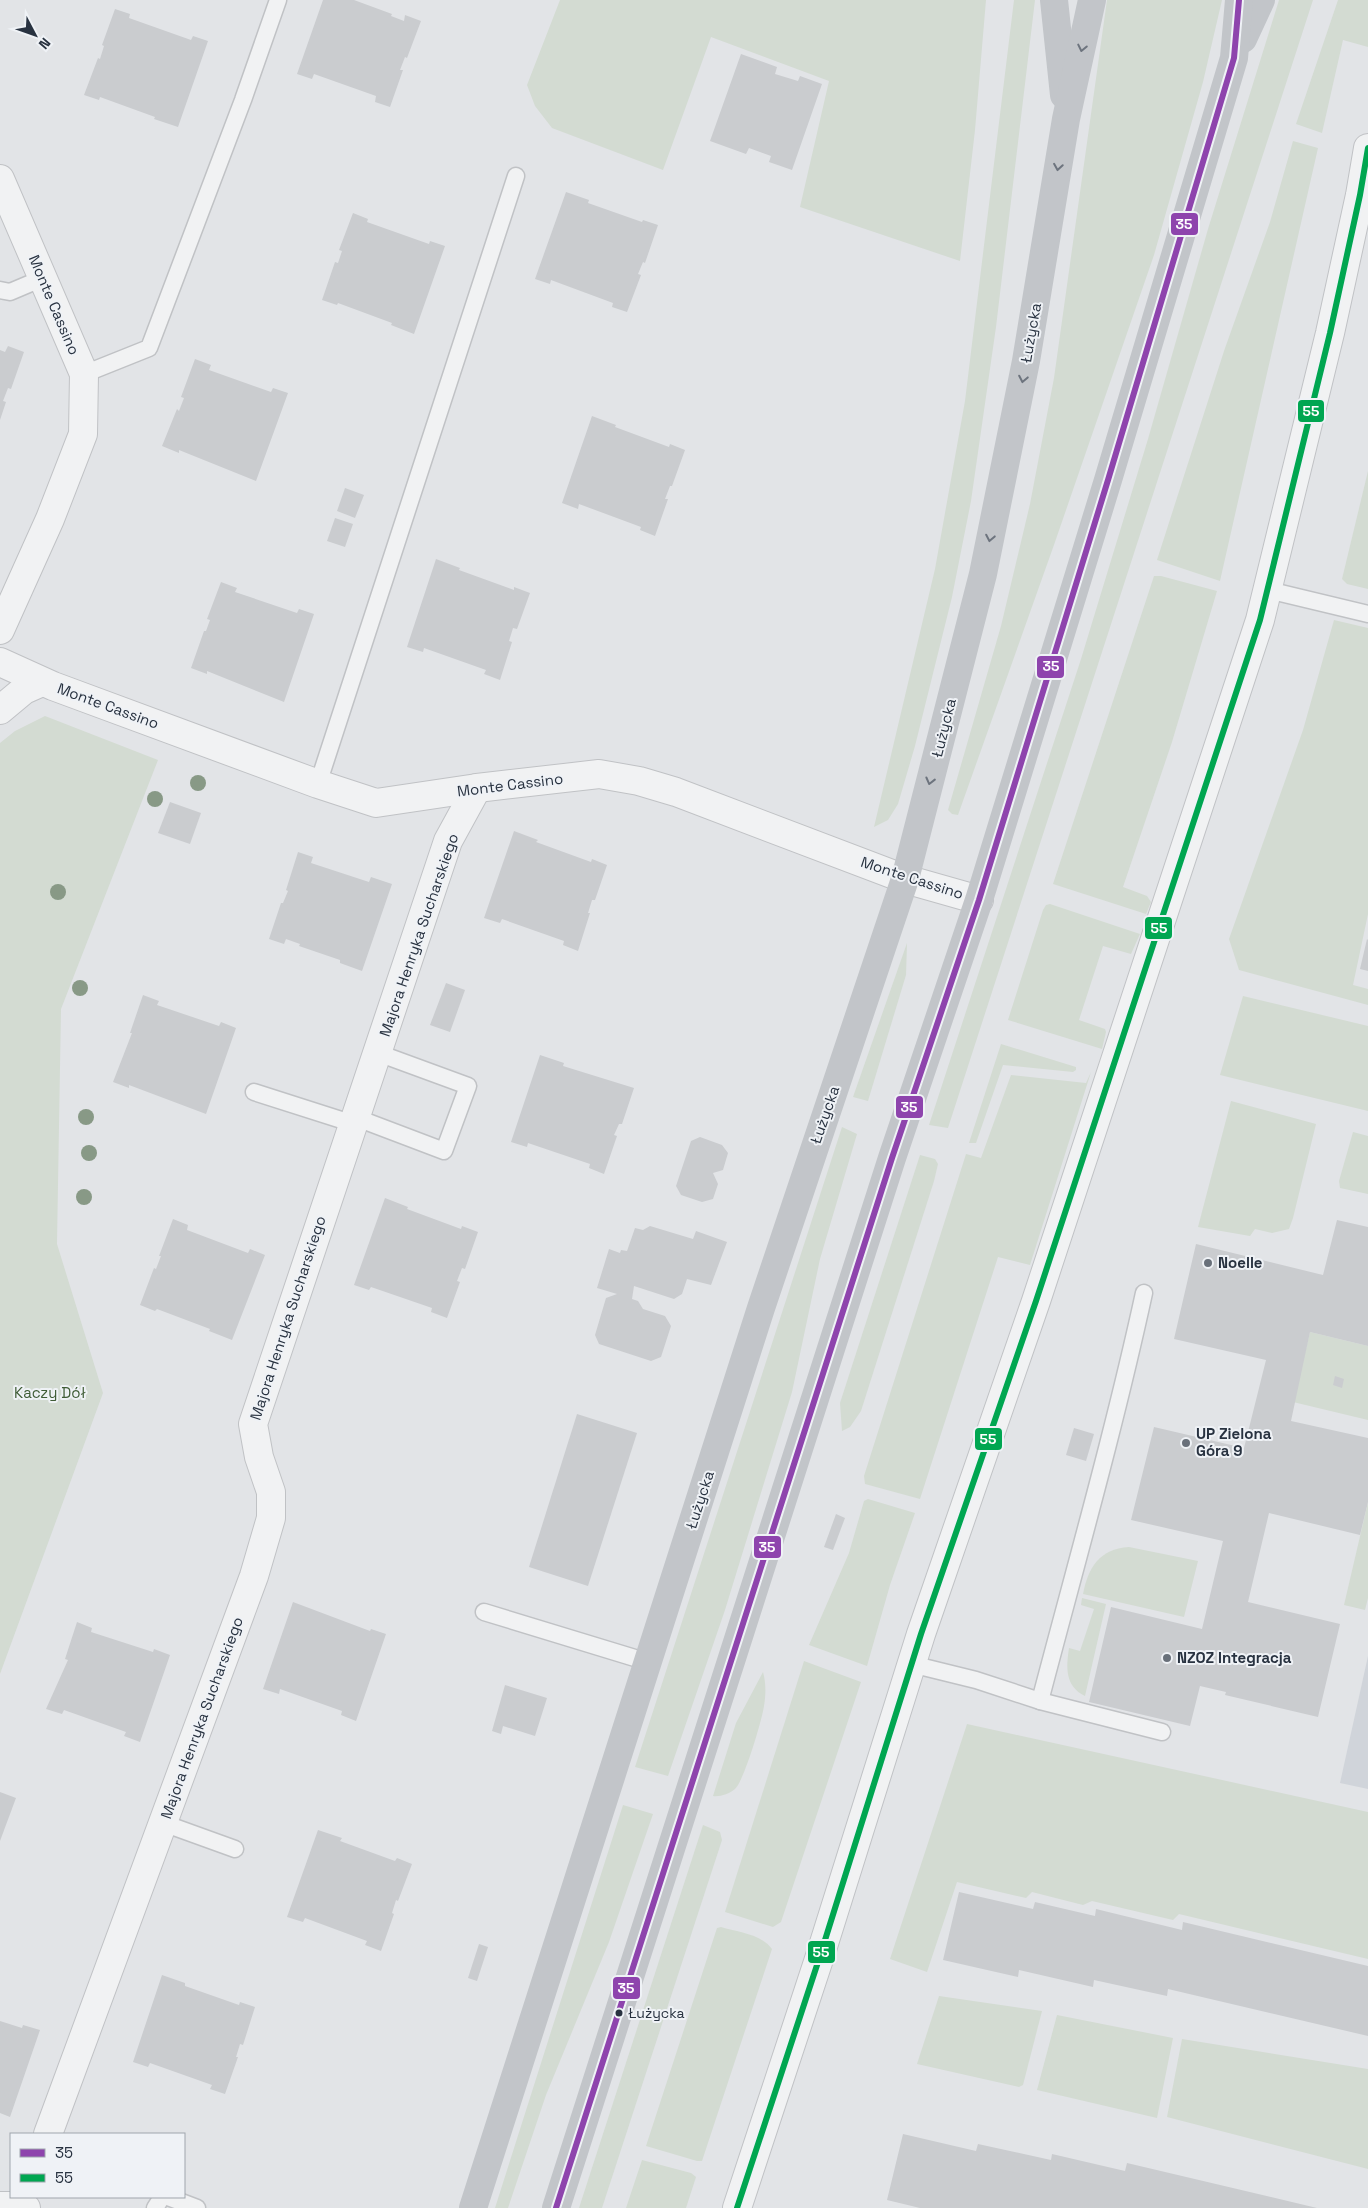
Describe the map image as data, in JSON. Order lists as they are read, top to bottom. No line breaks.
{"streets":{"main road":["Łużycka"],"street":["Monte Cassino","Majora Henryka Sucharskiego"]},"crossings":[["Monte Cassino","Łużycka"],["Monte Cassino","Majora Henryka Sucharskiego"]],"parks":["Kaczy Dół"],"places":["Noelle","UP Zielona Góra 9","NZOZ Integracja","Łużycka"],"lines":["transit line 35","transit line 55"],"legend":["35","55"],"north":"bottom right"}
